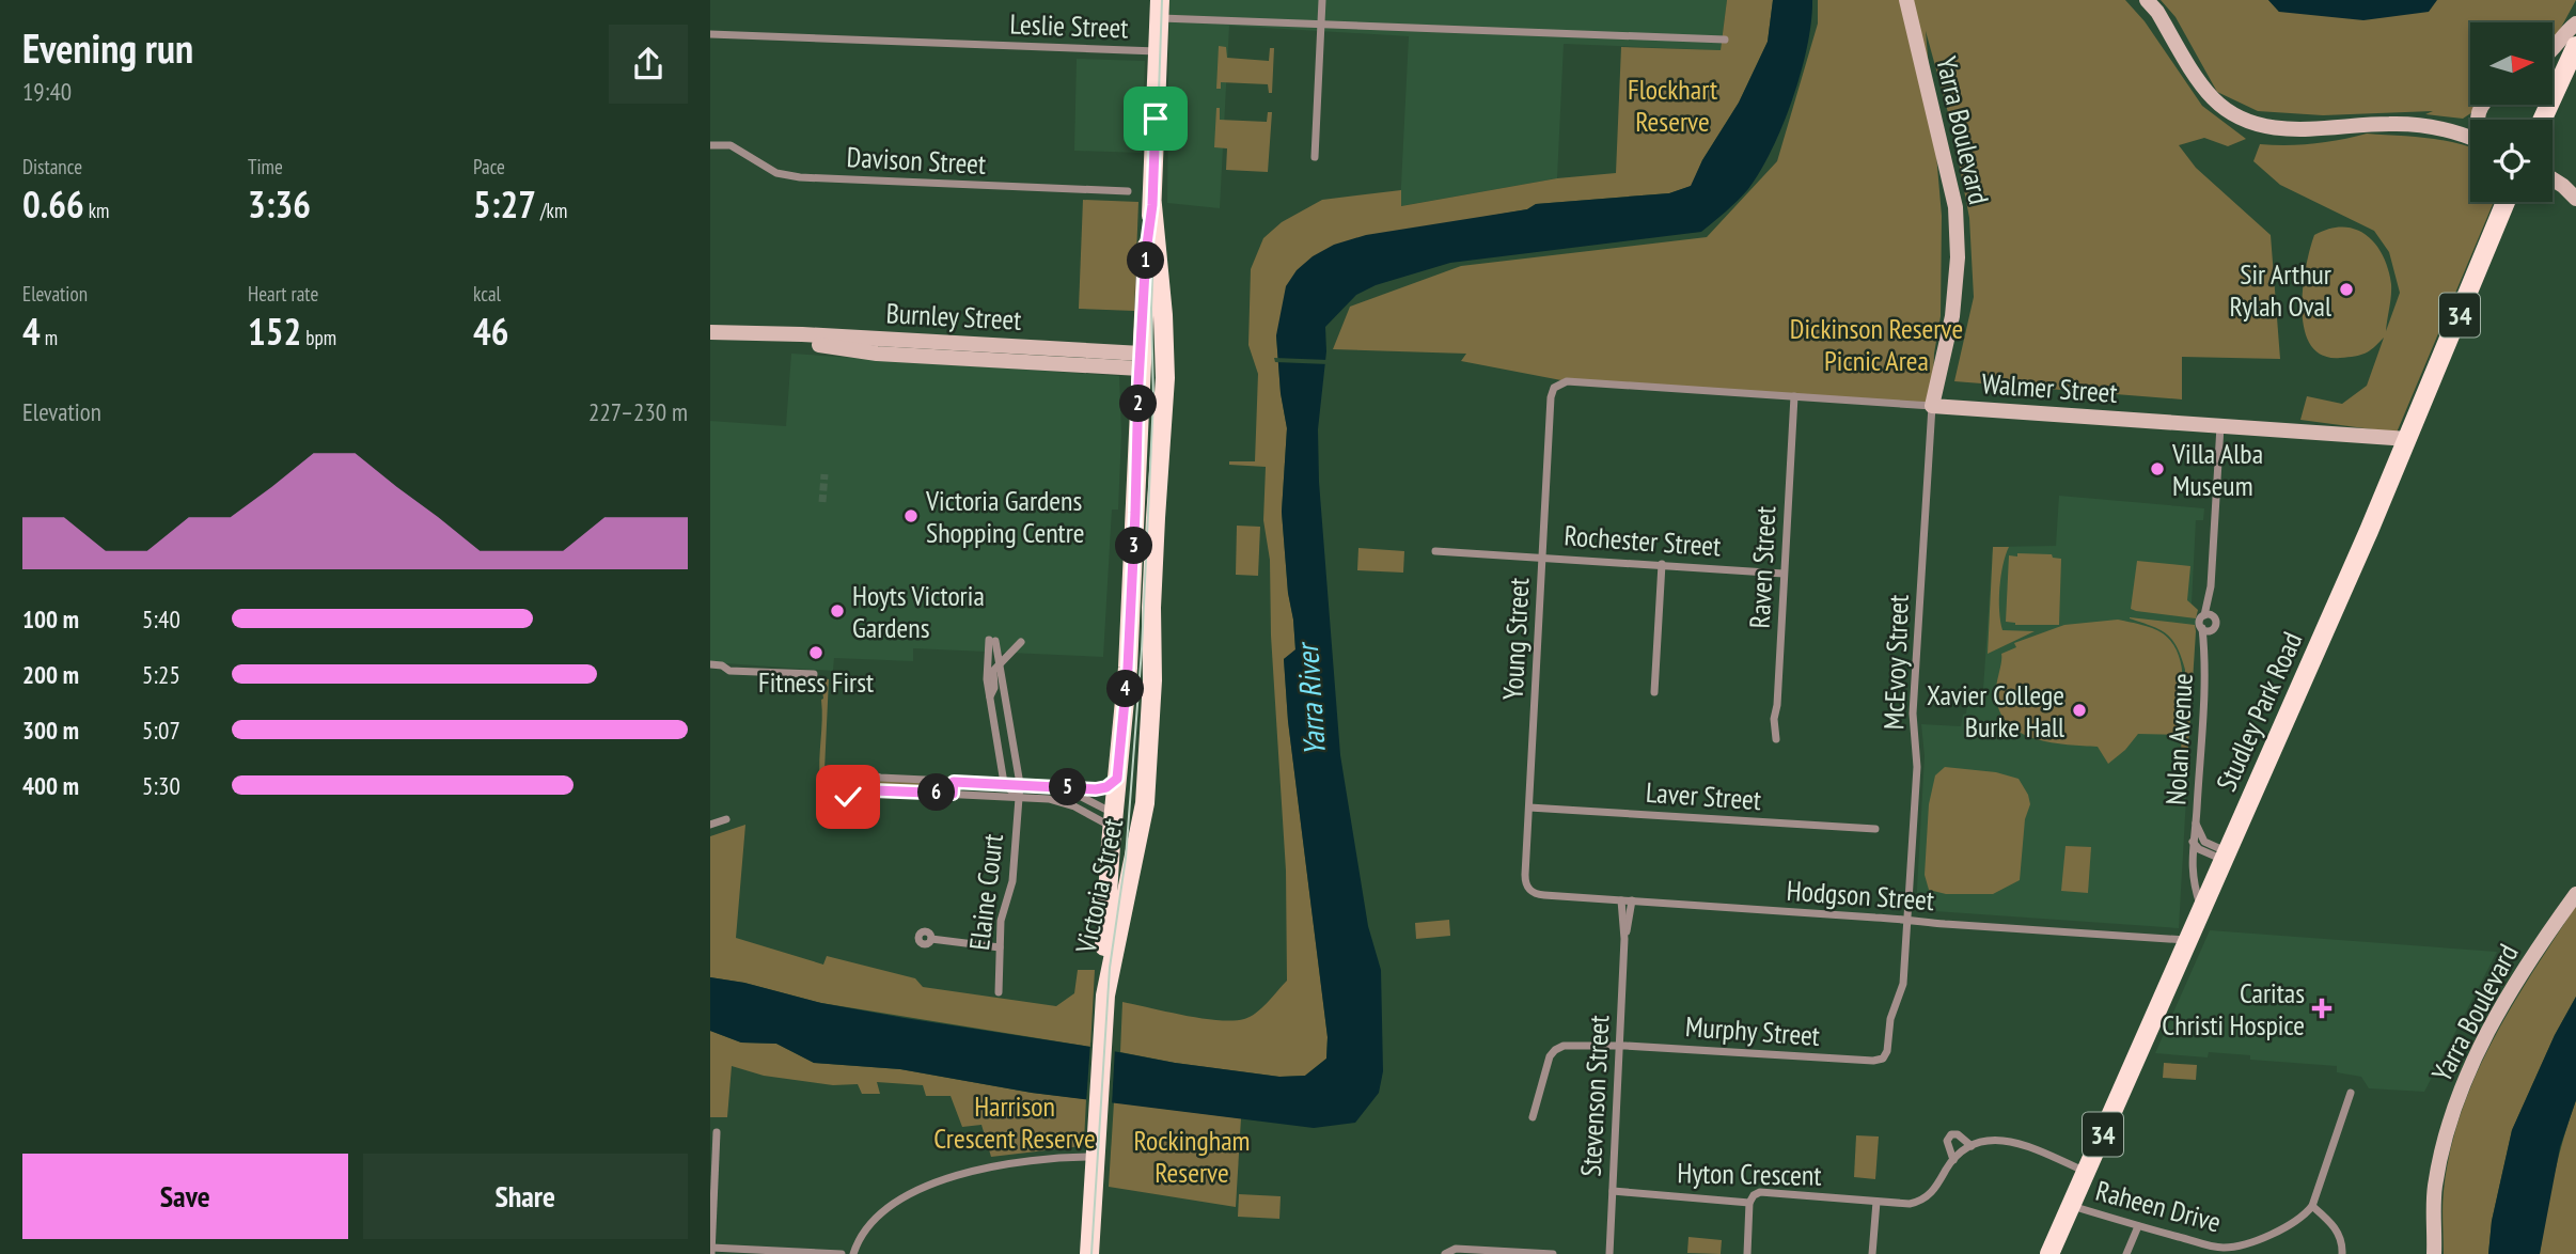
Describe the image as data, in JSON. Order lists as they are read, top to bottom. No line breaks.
{"streets":{"main road":["34","Studley Park Road","Victoria Street"],"street":["Leslie Street","Yarra Boulevard","Davison Street","Burnley Street","Walmer Street","Rochester Street","Raven Street","Young Street","McEvoy Street","Nolan Avenue","Laver Street","Elaine Court","Hodgson Street","Murphy Street","Stevenson Street","Hyton Crescent","Raheen Drive"]},"crossings":[["Leslie Street","Victoria Street"],["Yarra Boulevard","Walmer Street"],["Yarra Boulevard","McEvoy Street"],["Burnley Street","Victoria Street"],["Walmer Street","Raven Street"],["Walmer Street","Young Street"],["Walmer Street","McEvoy Street"],["Walmer Street","Studley Park Road"],["Rochester Street","Raven Street"],["Rochester Street","Young Street"],["Young Street","Laver Street"],["Young Street","Hodgson Street"],["McEvoy Street","Hodgson Street"],["McEvoy Street","Murphy Street"],["Studley Park Road","Nolan Avenue"],["Studley Park Road","Hodgson Street"],["Studley Park Road","Hyton Crescent"],["Studley Park Road","Raheen Drive"],["Hodgson Street","Stevenson Street"],["Murphy Street","Stevenson Street"],["Stevenson Street","Hyton Crescent"]],"water":["Yarra River"],"parks":["Flockhart Reserve","Dickinson Reserve Picnic Area","Harrison Crescent Reserve","Rockingham Reserve"],"places":{"other":["Sir Arthur Rylah Oval","Villa Alba Museum","Victoria Gardens Shopping Centre","Hoyts Victoria Gardens","Fitness First","Xavier College Burke Hall"],"health":["Caritas Christi Hospice"]},"north":"right","page":{"heading":["Evening run","19:40"],"stats":[["Distance","0.66 km"],["Time","3:36"],["Pace","5:27 /km"],["Elevation","4 m"],["Heart rate","152 bpm"],["kcal","46"]],"pins":["1","2","3","4","5","6"],"chart":["Elevation","227–230 m"],"list":[{"name":"100 m","note":"5:40"},{"name":"200 m","note":"5:25"},{"name":"300 m","note":"5:07"},{"name":"400 m","note":"5:30"}],"buttons":["Save","Share"]}}
